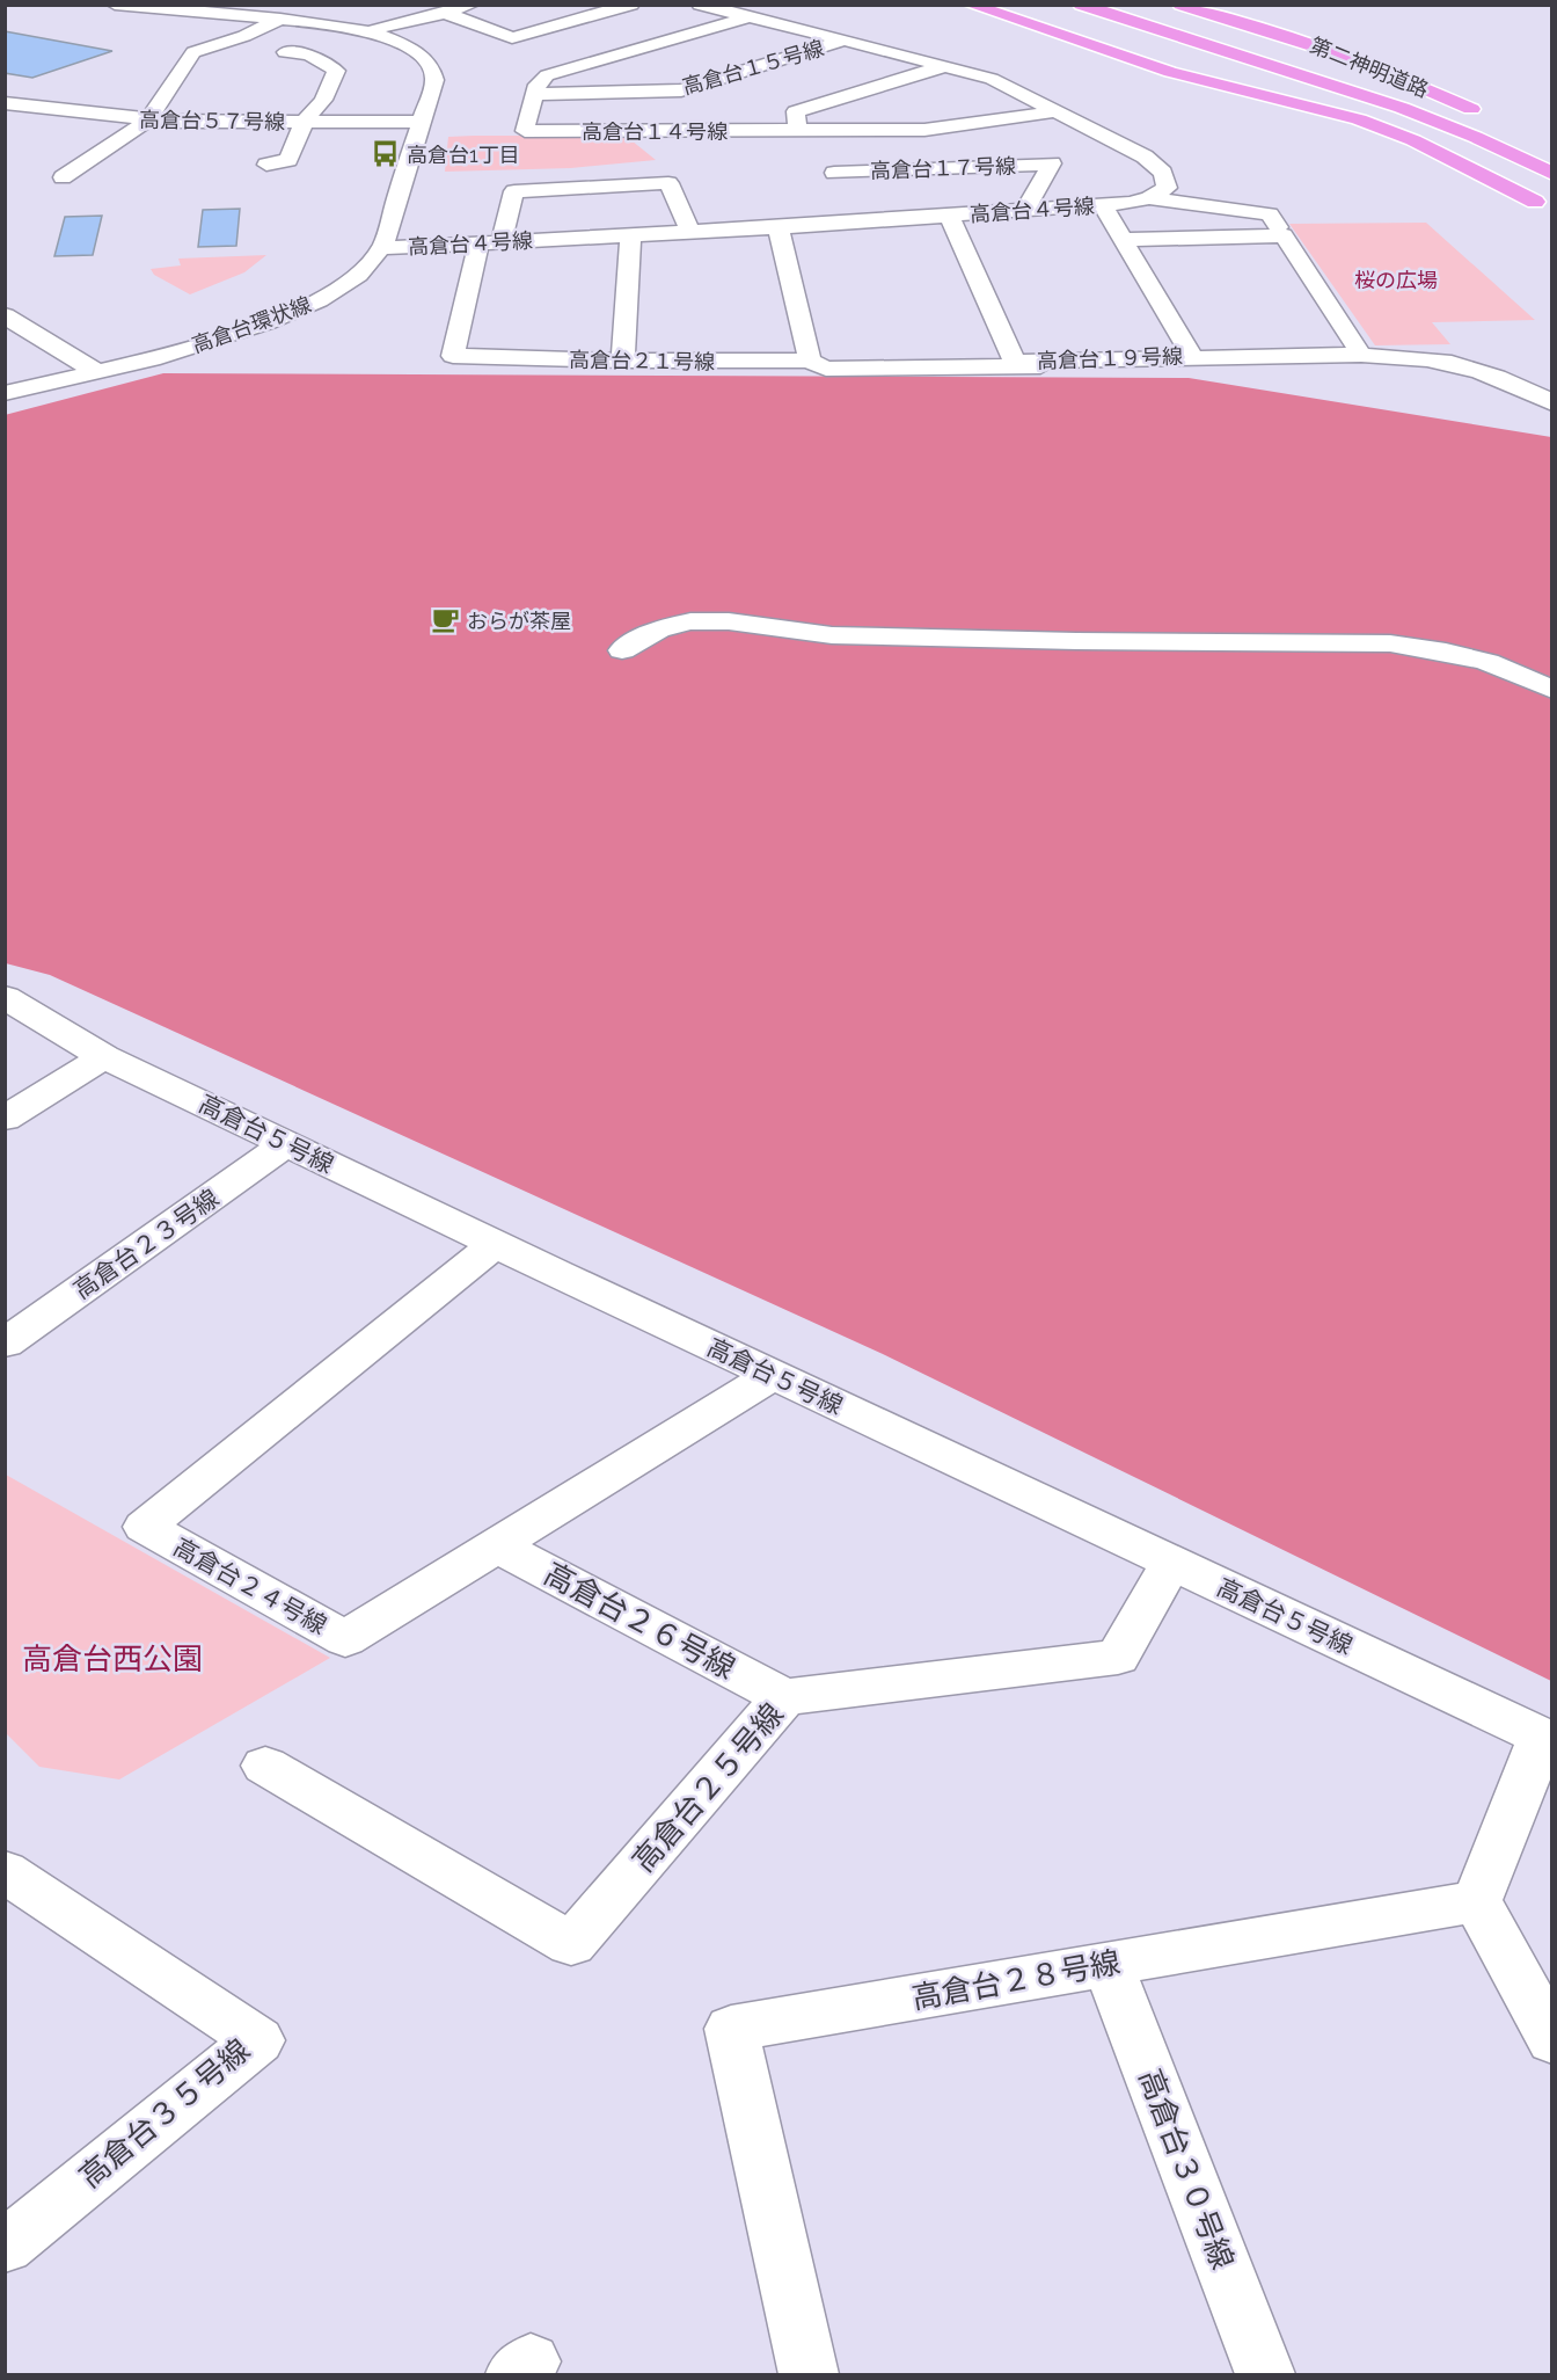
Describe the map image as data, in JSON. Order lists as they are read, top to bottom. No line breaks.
{"streets":{"highway":["第二神明道路"],"street":["高倉台１５号線","高倉台５７号線","高倉台１４号線","高倉台１７号線","高倉台４号線","高倉台環状線","高倉台１９号線","高倉台２１号線","高倉台５号線","高倉台２３号線","高倉台２４号線","高倉台２６号線","高倉台２５号線","高倉台２８号線","高倉台３５号線","高倉台３０号線"]},"crossings":[["高倉台１５号線","高倉台１４号線"],["高倉台５７号線","高倉台環状線"],["高倉台１７号線","高倉台４号線"],["高倉台４号線","高倉台環状線"],["高倉台４号線","高倉台１９号線"],["高倉台４号線","高倉台２１号線"],["高倉台１９号線","高倉台２１号線"],["高倉台５号線","高倉台２３号線"],["高倉台５号線","高倉台２４号線"],["高倉台５号線","高倉台２５号線"],["高倉台２４号線","高倉台２６号線"],["高倉台２６号線","高倉台２５号線"],["高倉台２８号線","高倉台３０号線"]],"parks":["桜の広場","高倉台西公園"],"places":{"bus stop":["高倉台1丁目"],"cafe":["おらが茶屋"]}}
